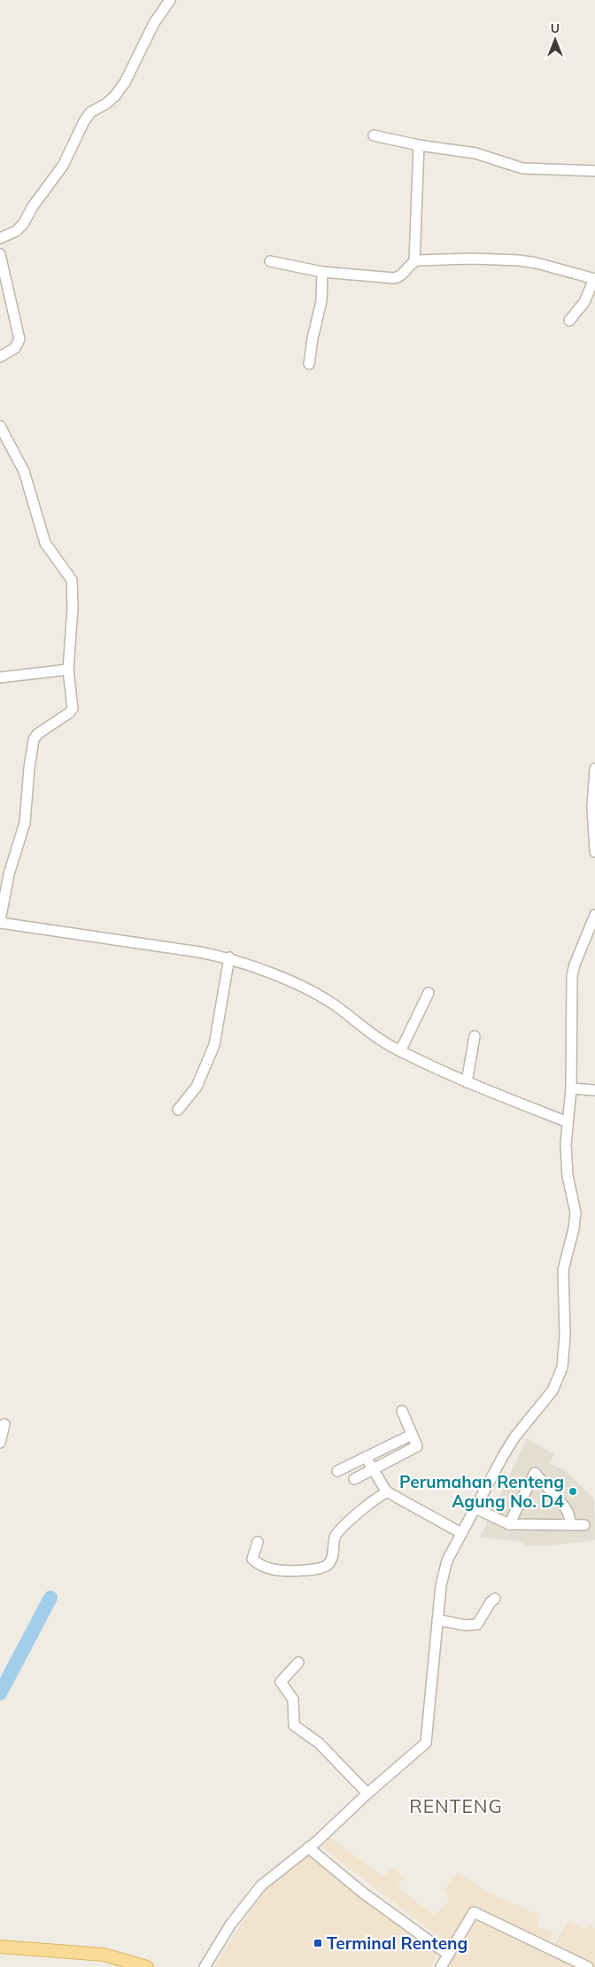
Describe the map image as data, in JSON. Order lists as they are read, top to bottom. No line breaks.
{"districts":["RENTENG"],"places":{"other":["Perumahan Renteng Agung No. D4"],"transit":["Terminal Renteng"]},"north":"top"}
